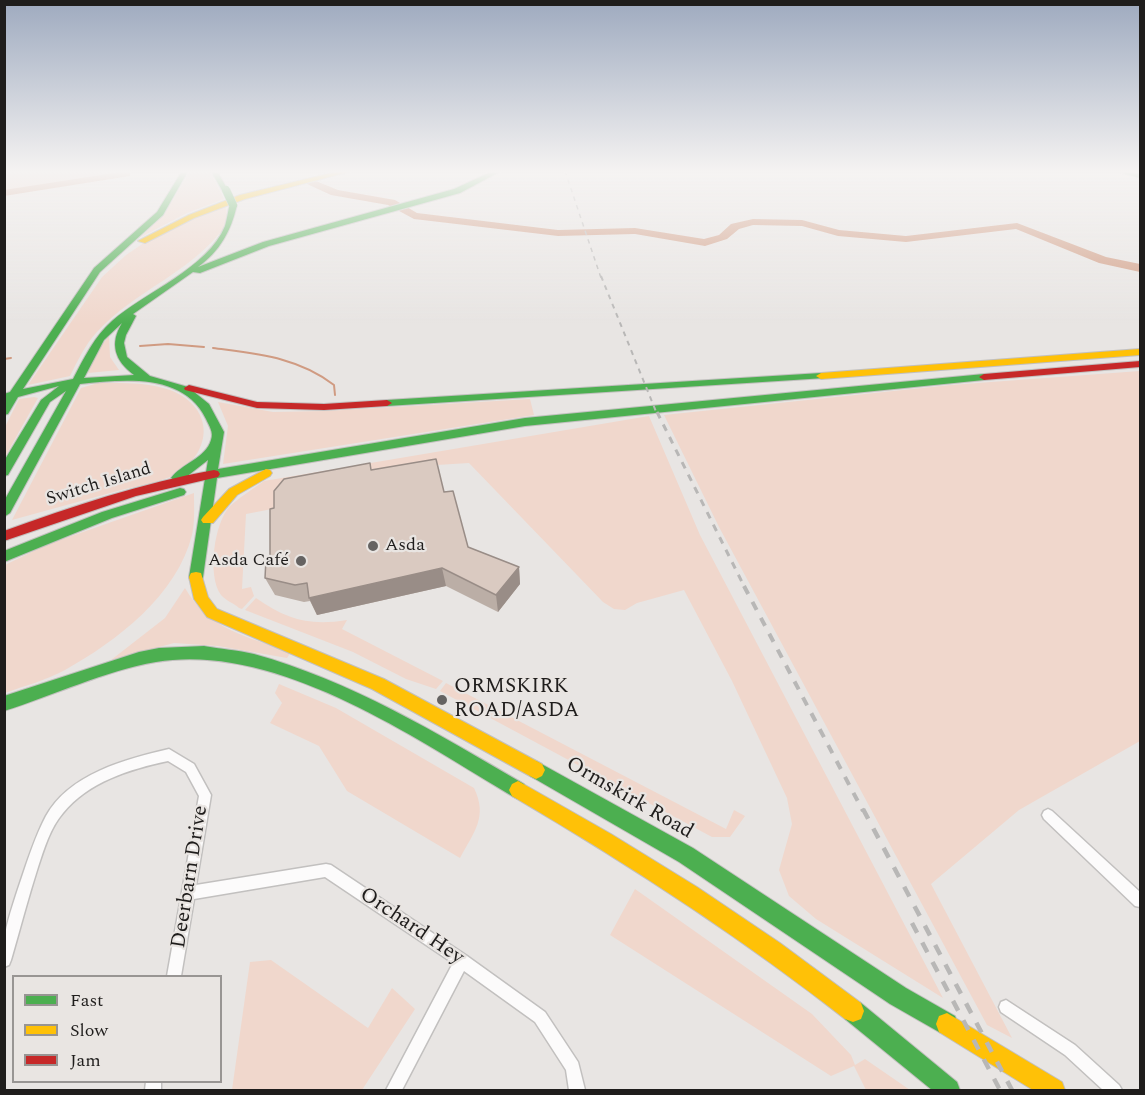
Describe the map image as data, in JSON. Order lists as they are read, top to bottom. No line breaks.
{"streets":{"main road":["Switch Island","Ormskirk Road"],"street":["Deerbarn Drive","Orchard Hey"]},"crossings":[["Deerbarn Drive","Orchard Hey"]],"places":["Asda","Asda Café","ORMSKIRK ROAD/ASDA"],"legend":["Fast","Slow","Jam"]}
